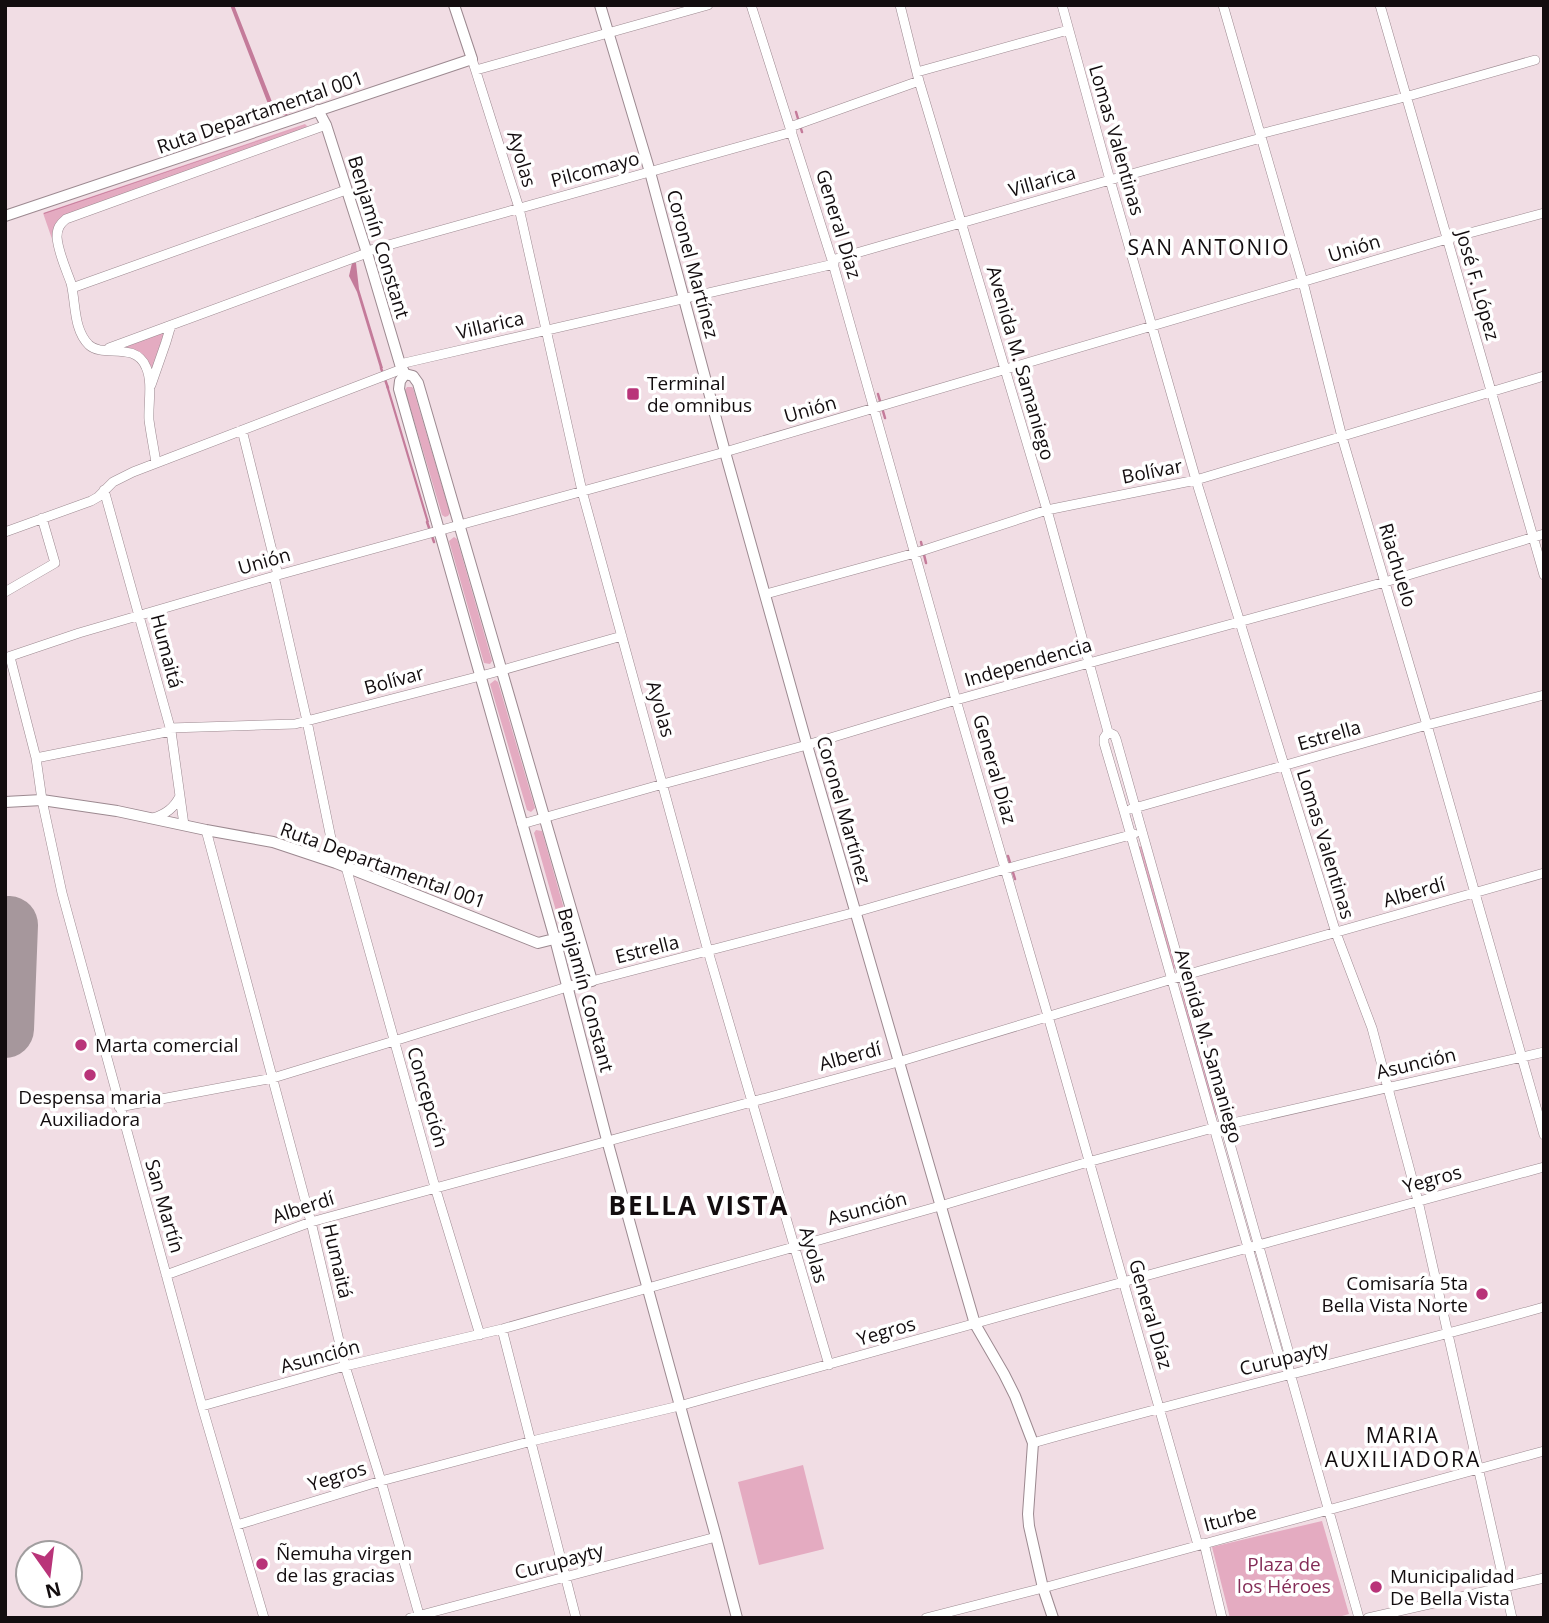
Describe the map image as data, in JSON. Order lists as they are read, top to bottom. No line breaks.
{"streets":{"street":["Ruta Departamental 001","Lomas Valentinas","Ayolas","Pilcomayo","Villarica","General Díaz","Benjamín Constant","Unión","Coronel Martínez","José F. López","Avenida M. Samaniego","Bolívar","Riachuelo","Humaitá","Independencia","Estrella","Alberdí","Asunción","Concepción","Yegros","San Martín","Curupayty","Iturbe"]},"crossings":[["Ruta Departamental 001","Ayolas"],["Ruta Departamental 001","Benjamín Constant"],["Ruta Departamental 001","Humaitá"],["Ruta Departamental 001","Concepción"],["Ruta Departamental 001","San Martín"],["Lomas Valentinas","Pilcomayo"],["Lomas Valentinas","Villarica"],["Lomas Valentinas","Unión"],["Lomas Valentinas","Bolívar"],["Lomas Valentinas","Independencia"],["Lomas Valentinas","Estrella"],["Lomas Valentinas","Alberdí"],["Lomas Valentinas","Asunción"],["Lomas Valentinas","Yegros"],["Lomas Valentinas","Curupayty"],["Lomas Valentinas","Iturbe"],["Ayolas","Pilcomayo"],["Ayolas","Villarica"],["Ayolas","Unión"],["Ayolas","Bolívar"],["Ayolas","Independencia"],["Ayolas","Estrella"],["Ayolas","Alberdí"],["Ayolas","Asunción"],["Ayolas","Yegros"],["Pilcomayo","General Díaz"],["Pilcomayo","Benjamín Constant"],["Pilcomayo","Coronel Martínez"],["Pilcomayo","Avenida M. Samaniego"],["Villarica","General Díaz"],["Villarica","Benjamín Constant"],["Villarica","Coronel Martínez"],["Villarica","José F. López"],["Villarica","Avenida M. Samaniego"],["Villarica","Riachuelo"],["Villarica","Humaitá"],["Villarica","Concepción"],["General Díaz","Unión"],["General Díaz","Bolívar"],["General Díaz","Independencia"],["General Díaz","Estrella"],["General Díaz","Alberdí"],["General Díaz","Asunción"],["General Díaz","Yegros"],["General Díaz","Curupayty"],["General Díaz","Iturbe"],["Benjamín Constant","Unión"],["Benjamín Constant","Bolívar"],["Benjamín Constant","Independencia"],["Benjamín Constant","Estrella"],["Benjamín Constant","Alberdí"],["Benjamín Constant","Asunción"],["Benjamín Constant","Yegros"],["Benjamín Constant","Curupayty"],["Unión","Coronel Martínez"],["Unión","José F. López"],["Unión","Avenida M. Samaniego"],["Unión","Riachuelo"],["Unión","Humaitá"],["Unión","Concepción"],["Unión","San Martín"],["Coronel Martínez","Bolívar"],["Coronel Martínez","Independencia"],["Coronel Martínez","Estrella"],["Coronel Martínez","Alberdí"],["Coronel Martínez","Asunción"],["Coronel Martínez","Yegros"],["Coronel Martínez","Curupayty"],["Coronel Martínez","Iturbe"],["José F. López","Bolívar"],["José F. López","Independencia"],["Avenida M. Samaniego","Bolívar"],["Avenida M. Samaniego","Independencia"],["Avenida M. Samaniego","Estrella"],["Avenida M. Samaniego","Alberdí"],["Avenida M. Samaniego","Asunción"],["Avenida M. Samaniego","Yegros"],["Avenida M. Samaniego","Curupayty"],["Avenida M. Samaniego","Iturbe"],["Bolívar","Riachuelo"],["Bolívar","Humaitá"],["Bolívar","Concepción"],["Bolívar","San Martín"],["Riachuelo","Independencia"],["Riachuelo","Estrella"],["Riachuelo","Alberdí"],["Riachuelo","Asunción"],["Humaitá","Estrella"],["Humaitá","Alberdí"],["Humaitá","Asunción"],["Humaitá","Yegros"],["Humaitá","Curupayty"],["Estrella","Concepción"],["Estrella","San Martín"],["Alberdí","Concepción"],["Alberdí","San Martín"],["Asunción","Concepción"],["Asunción","San Martín"],["Yegros","San Martín"]],"districts":["SAN ANTONIO","BELLA VISTA","MARIA AUXILIADORA"],"parks":["Plaza de los Héroes"],"places":{"transit":["Terminal de omnibus"],"other":["Marta comercial","Despensa maria Auxiliadora","Comisaría 5ta Bella Vista Norte","Ñemuha virgen de las gracias","Municipalidad De Bella Vista"]},"north":"bottom"}
